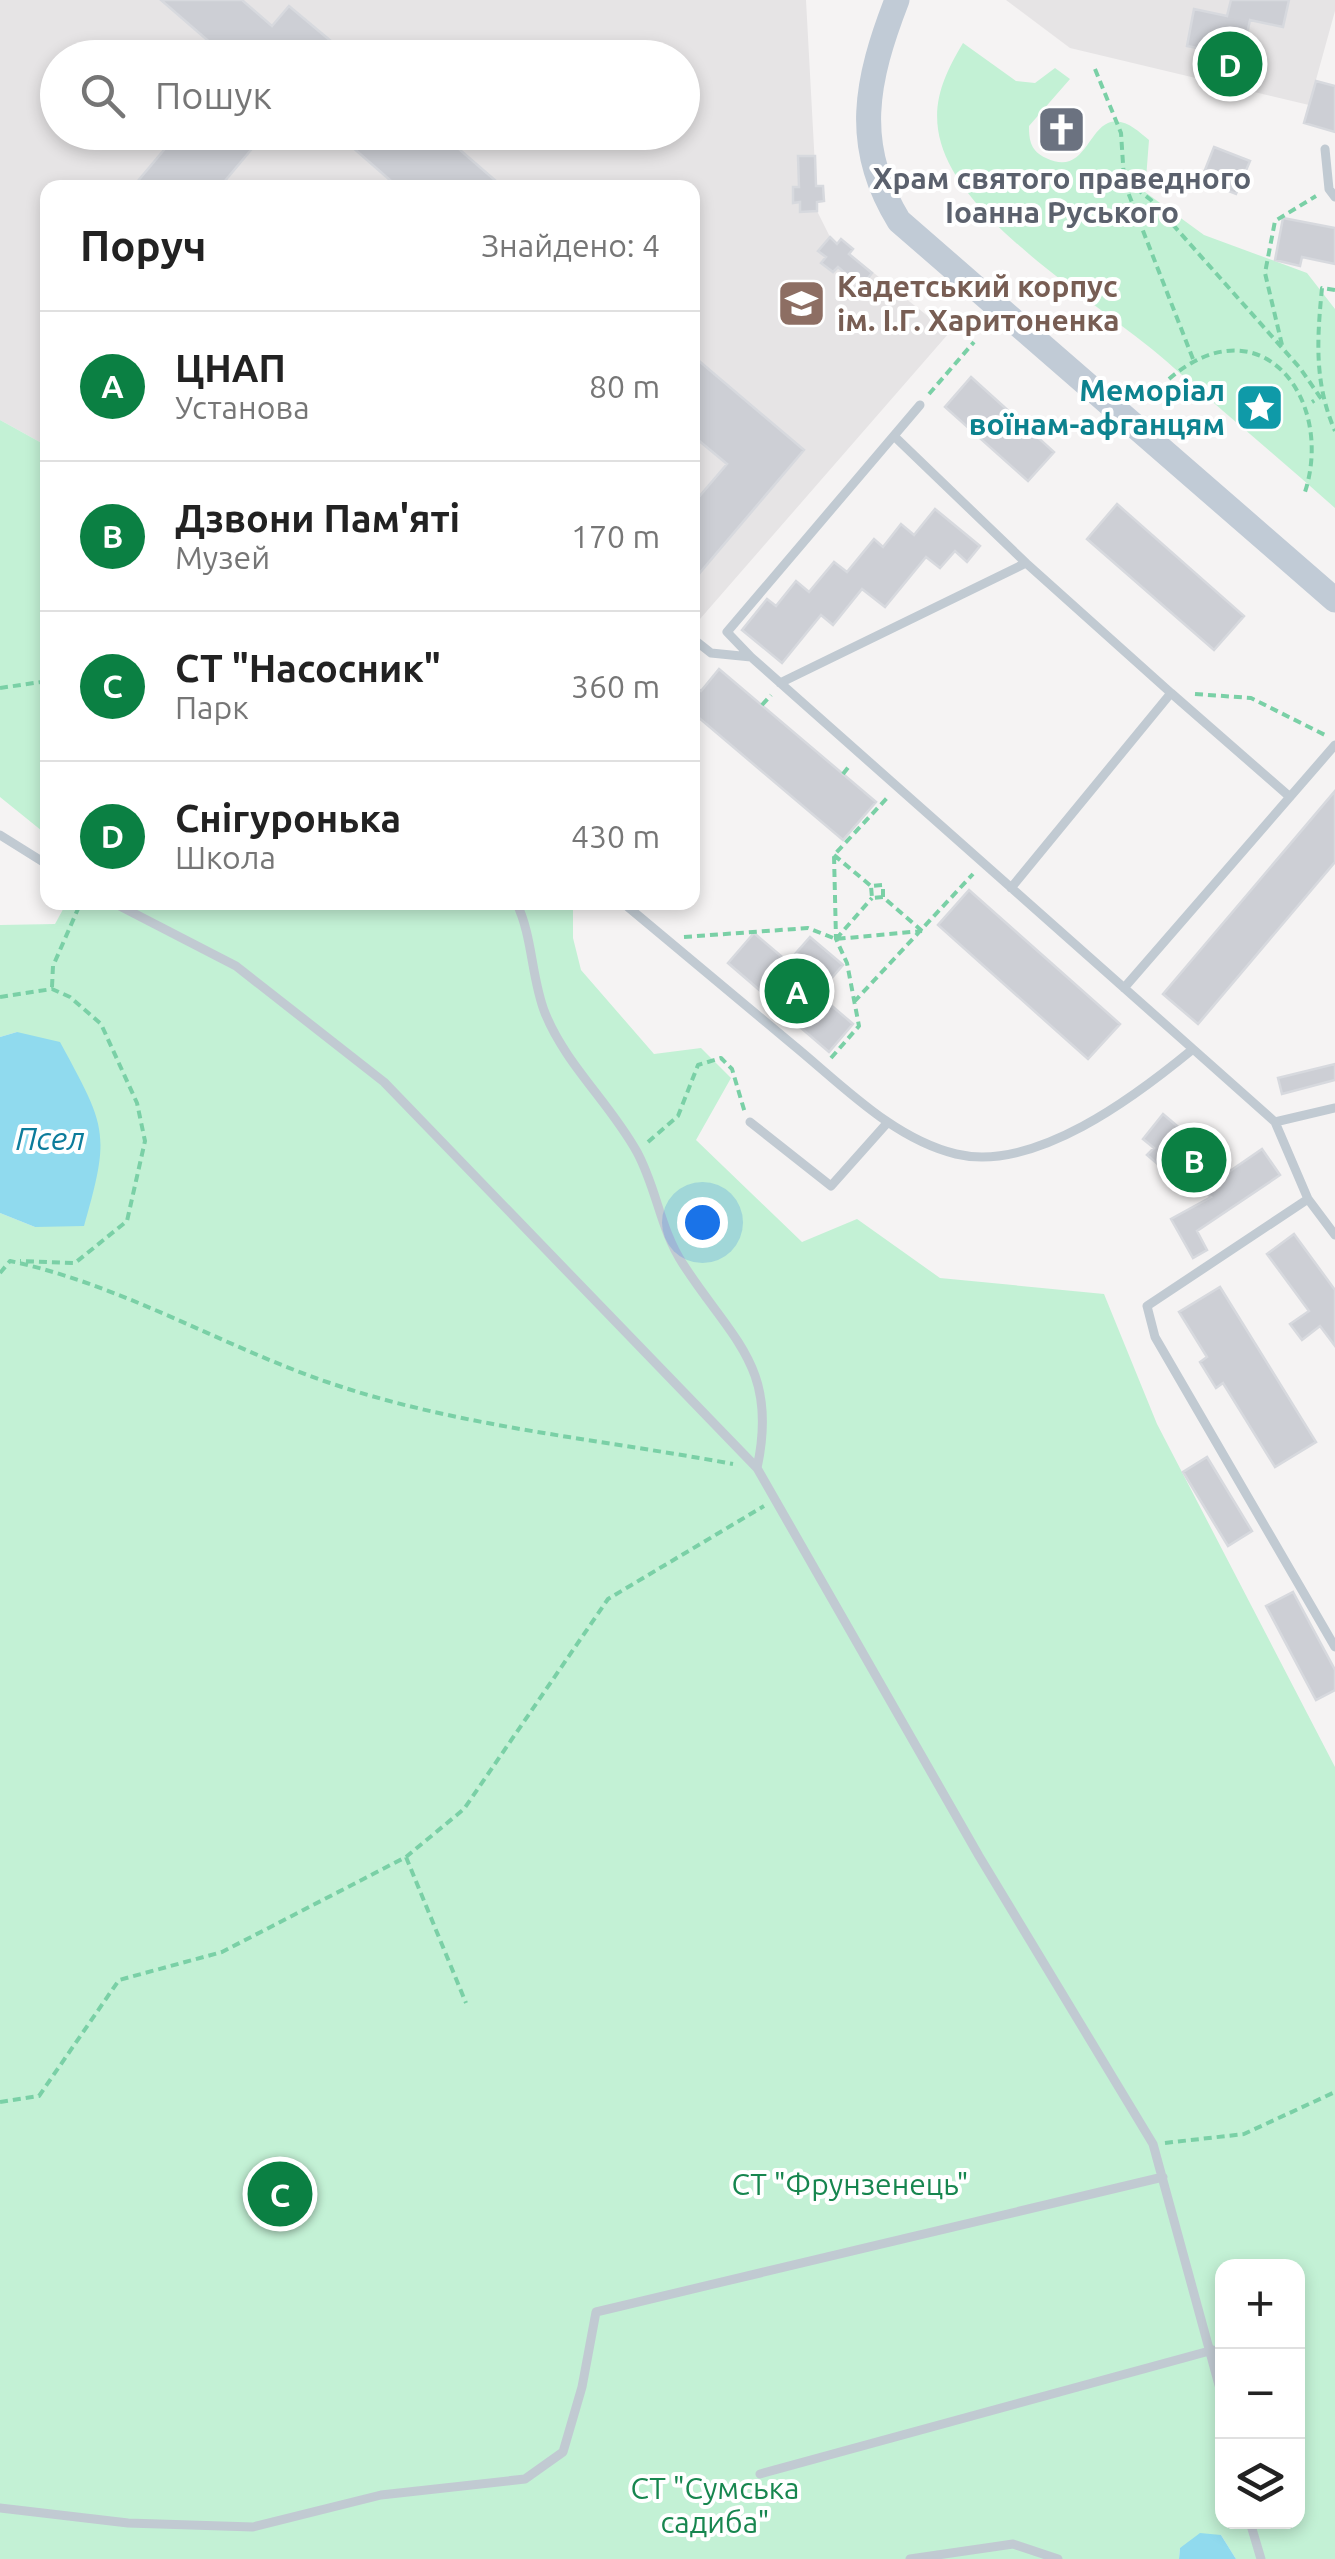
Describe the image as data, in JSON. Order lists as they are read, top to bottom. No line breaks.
{"water":["Псел"],"parks":["СТ \"Фрунзенець\"","СТ \"Сумська садиба\""],"places":{"church":["Храм святого праведного Іоанна Руського"],"school or university":["Кадетський корпус ім. І.Г. Харитоненка"],"place":["Меморіал воїнам-афганцям"]},"page":{"pins":["D","A","B","C"],"search":"Пошук","heading":["Поруч","Знайдено: 4"],"list":[{"mark":"A","name":"ЦНАП","note":"Установа","value":"80 m"},{"mark":"B","name":"Дзвони Пам'яті","note":"Музей","value":"170 m"},{"mark":"C","name":"СТ \"Насосник\"","note":"Парк","value":"360 m"},{"mark":"D","name":"Снігуронька","note":"Школа","value":"430 m"}],"map_buttons":["+","−"]}}
